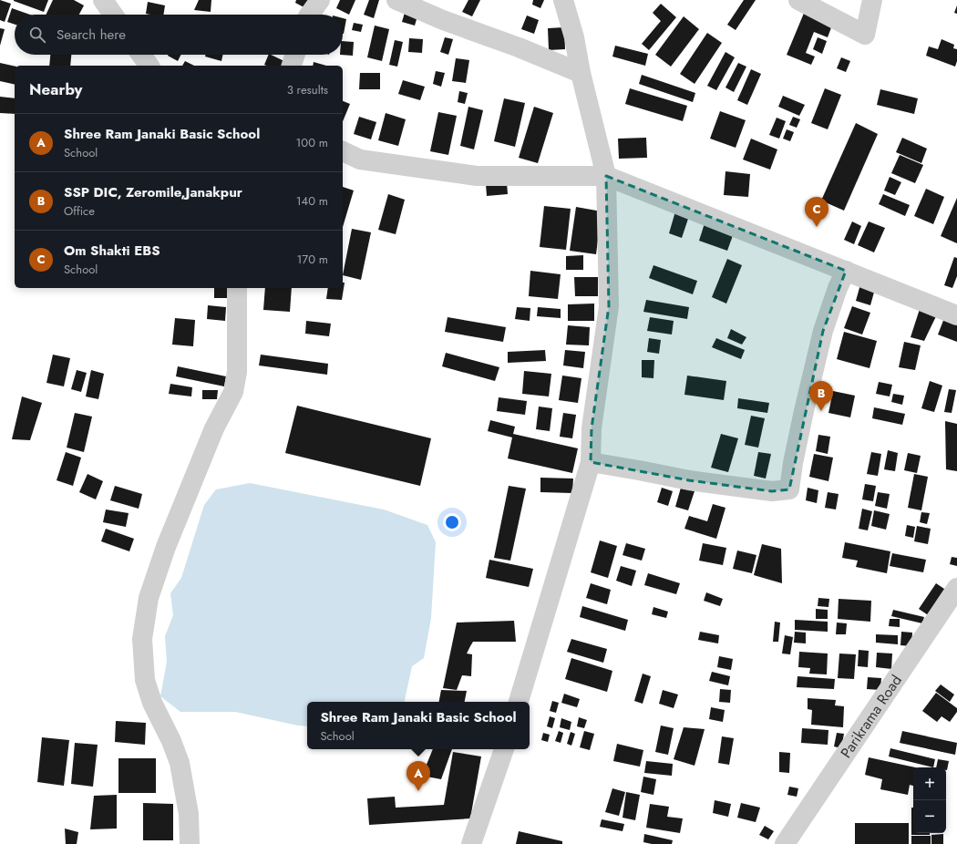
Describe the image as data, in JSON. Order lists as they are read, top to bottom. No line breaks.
{"streets":{"street":["Parikrama Road"]},"page":{"search":"Search here","heading":["Nearby","3 results"],"list":[{"mark":"A","name":"Shree Ram Janaki Basic School","note":"School","value":"100 m"},{"mark":"B","name":"SSP DIC, Zeromile,Janakpur","note":"Office","value":"140 m"},{"mark":"C","name":"Om Shakti EBS","note":"School","value":"170 m"}],"pins":["C","B","A"],"popup":["Shree Ram Janaki Basic School","School"],"map_buttons":["+","−"]}}
